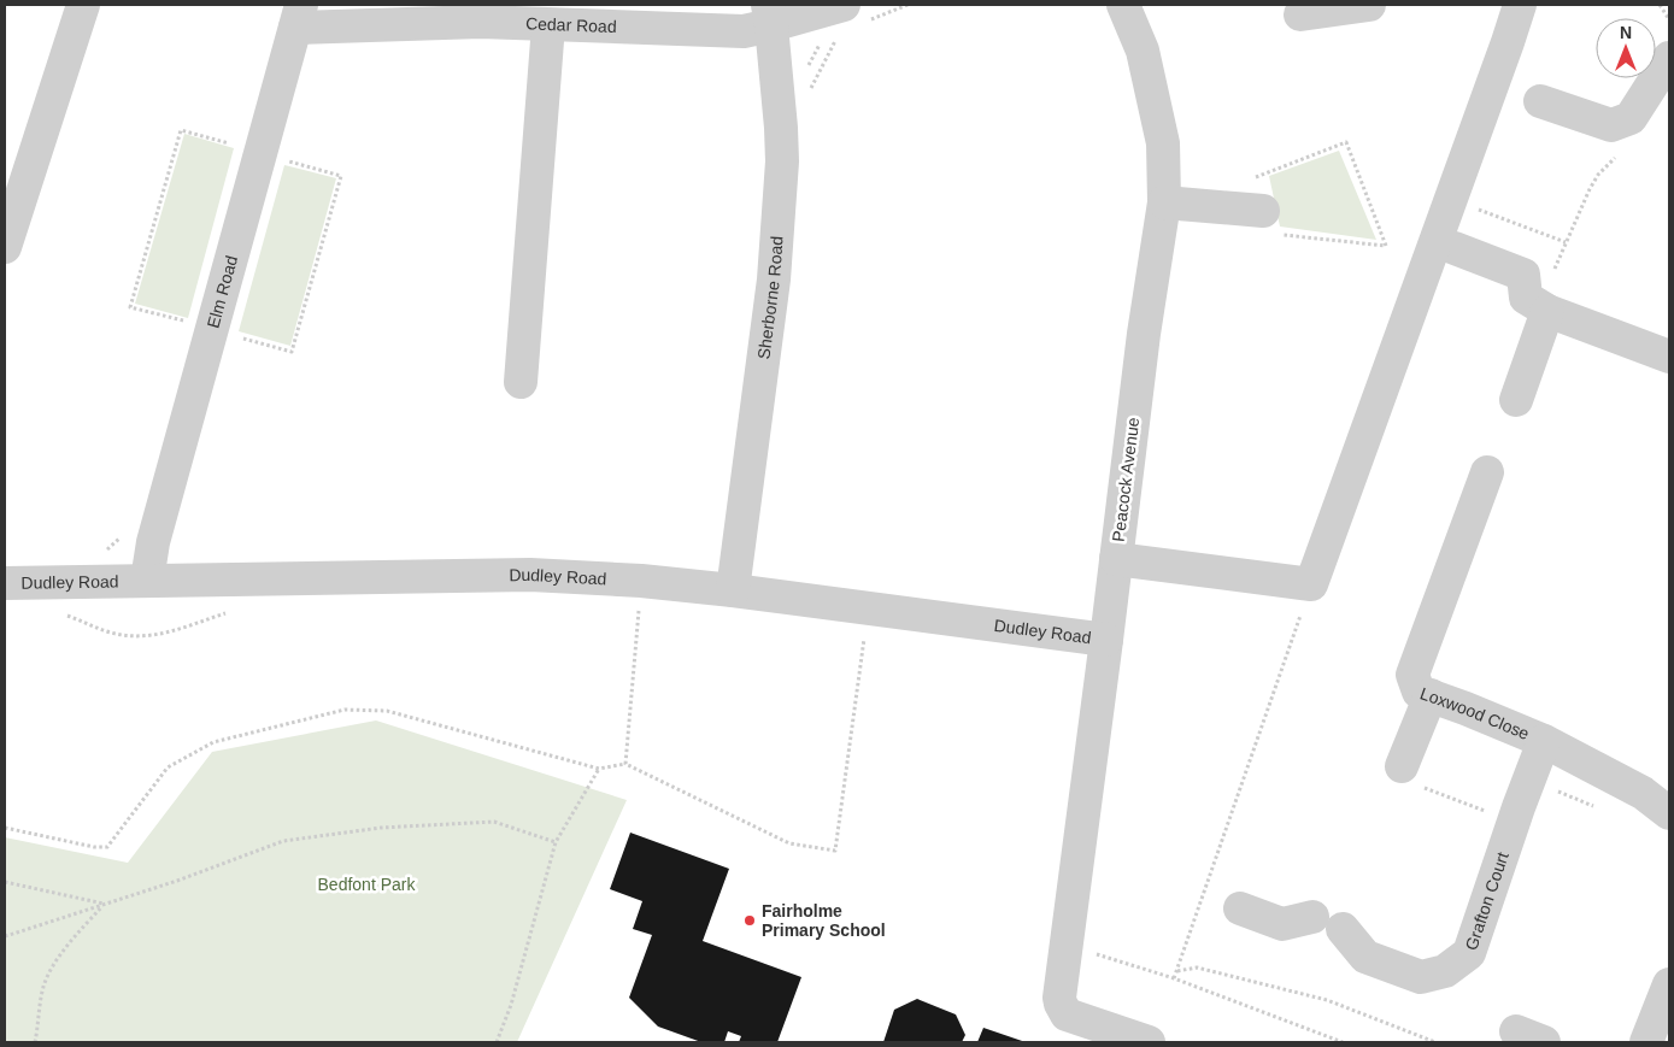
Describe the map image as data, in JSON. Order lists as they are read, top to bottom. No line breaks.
{"streets":{"street":["Cedar Road","Elm Road","Sherborne Road","Peacock Avenue","Dudley Road","Loxwood Close","Grafton Court"]},"crossings":[["Cedar Road","Elm Road"],["Cedar Road","Sherborne Road"],["Elm Road","Dudley Road"],["Sherborne Road","Dudley Road"],["Peacock Avenue","Dudley Road"],["Loxwood Close","Grafton Court"]],"parks":["Bedfont Park"],"places":["Fairholme Primary School"],"north":"top"}
